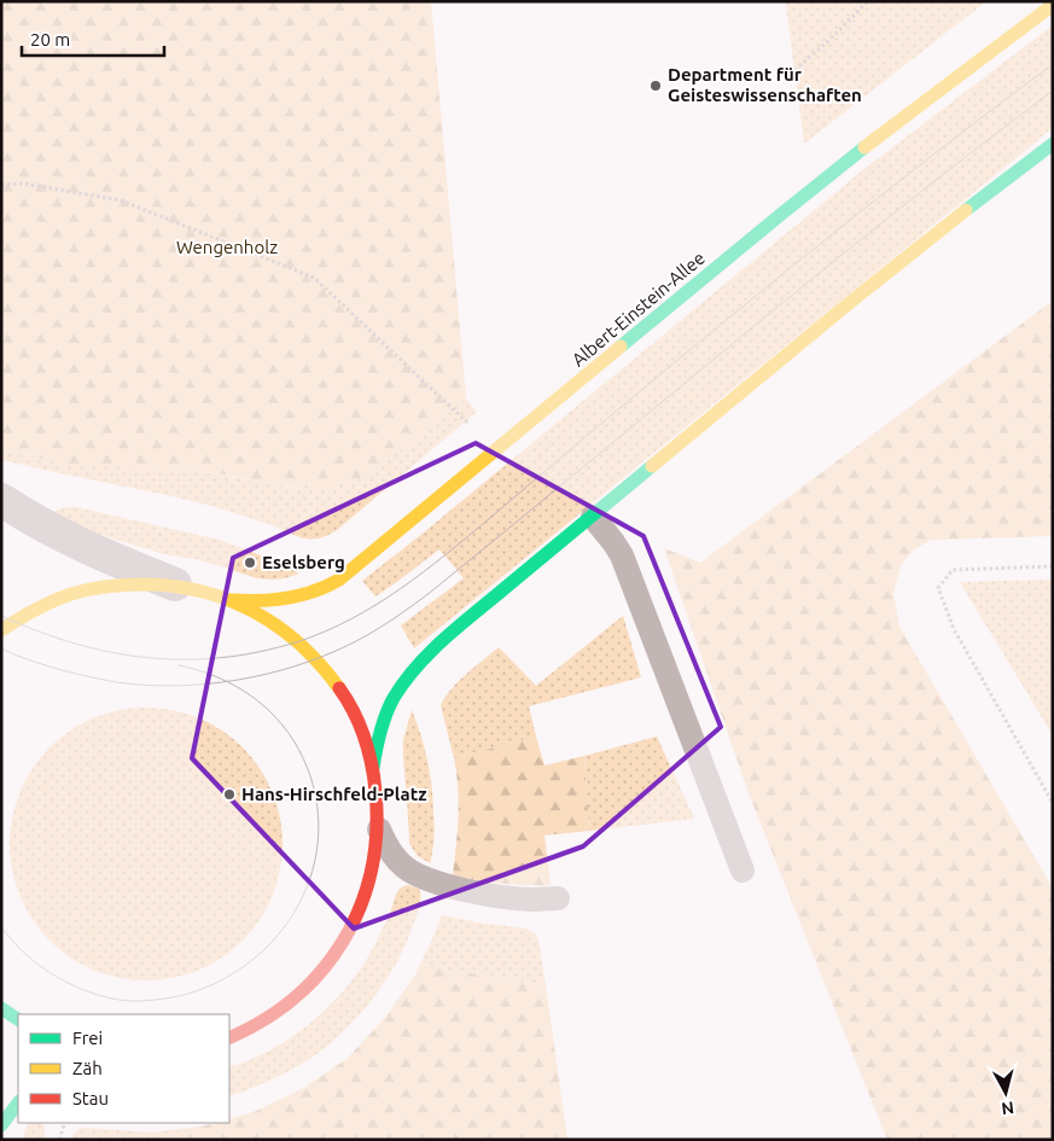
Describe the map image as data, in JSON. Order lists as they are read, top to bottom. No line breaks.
{"streets":{"street":["Albert-Einstein-Allee"]},"parks":["Wengenholz"],"places":["Department für Geisteswissenschaften","Eselsberg","Hans-Hirschfeld-Platz"],"legend":["Frei","Zäh","Stau"],"scale_bar":"20 m","north":"bottom"}
